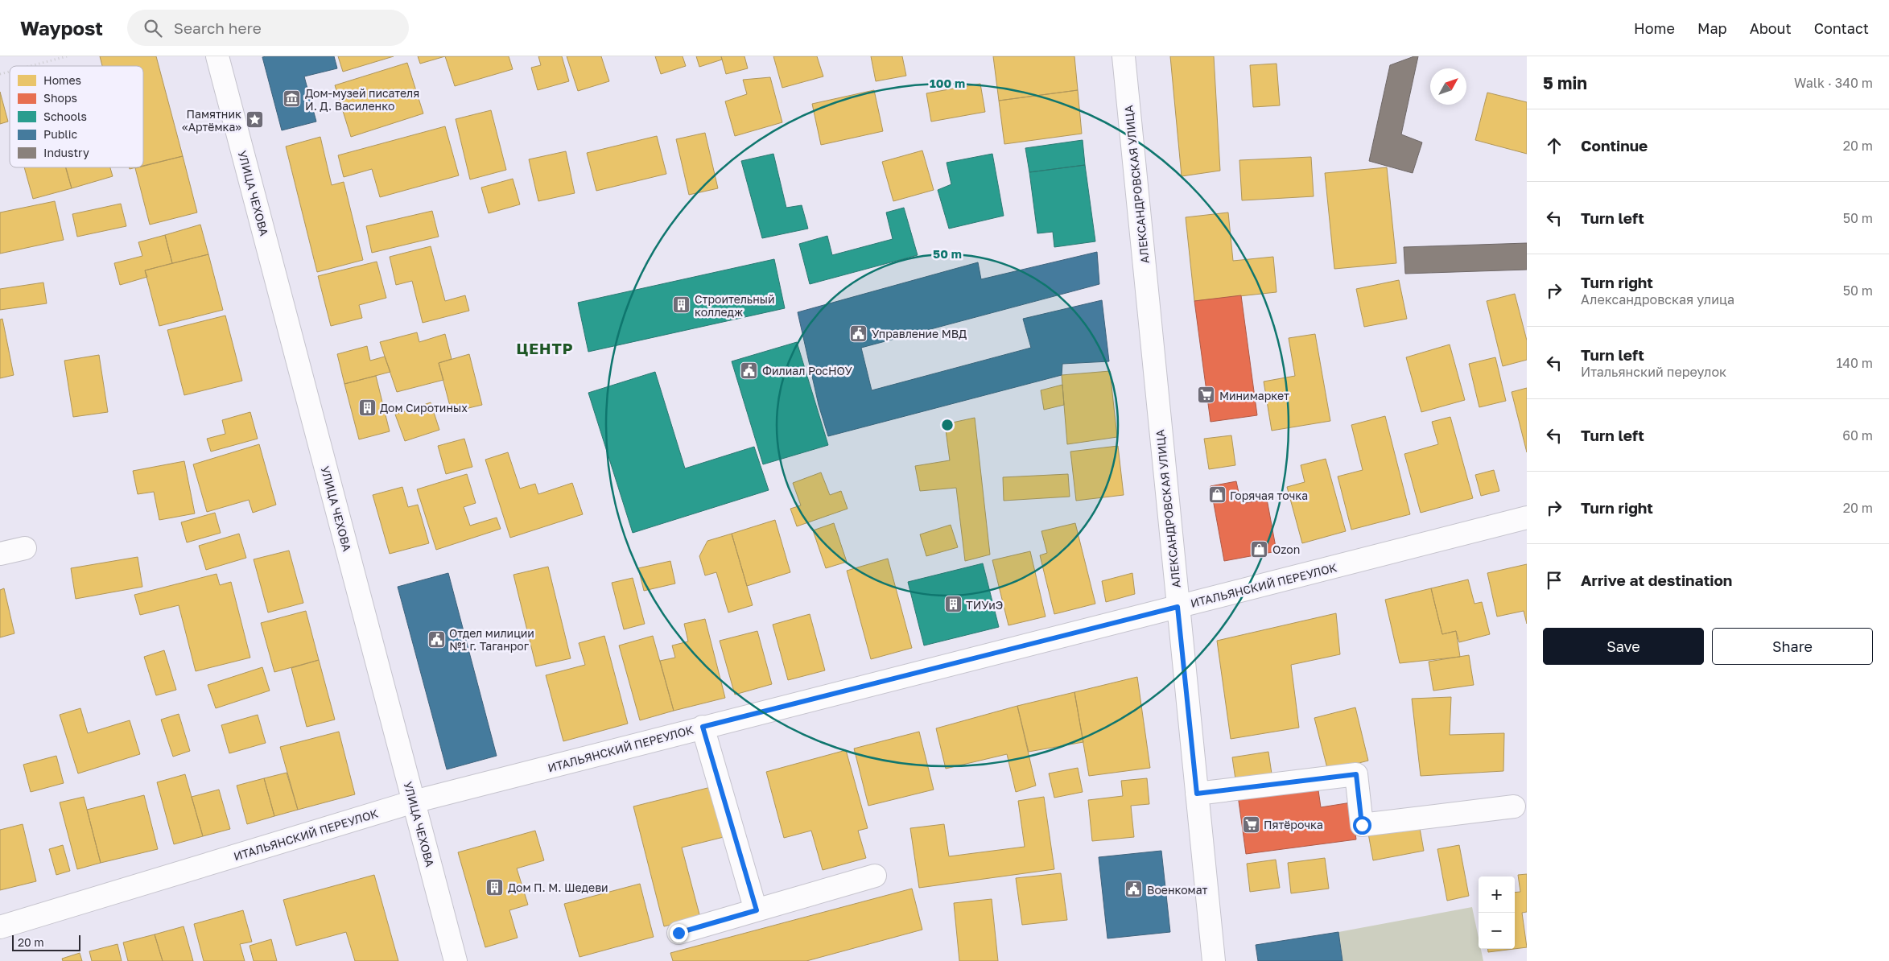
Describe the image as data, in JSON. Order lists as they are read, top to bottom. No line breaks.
{"streets":{"street":["АЛЕКСАНДРОВСКАЯ УЛИЦА","УЛИЦА ЧЕХОВА","ИТАЛЬЯНСКИЙ ПЕРЕУЛОК"]},"crossings":[["АЛЕКСАНДРОВСКАЯ УЛИЦА","ИТАЛЬЯНСКИЙ ПЕРЕУЛОК"],["УЛИЦА ЧЕХОВА","ИТАЛЬЯНСКИЙ ПЕРЕУЛОК"]],"districts":["ЦЕНТР"],"places":{"museum":["Дом-музей писателя И. Д. Василенко"],"place":["Памятник «Артёмка»"],"building":["Строительный колледж","Дом Сиротиных","ТИУиЭ","Дом П. М. Шедеви"],"public building":["Управление МВД","Филиал РосНОУ","Отдел милиции №1 г. Таганрог","Военкомат"],"supermarket":["Минимаркет","Пятёрочка"],"shop":["Горячая точка","Ozon"]},"legend":["Homes","Shops","Schools","Public","Industry"],"scale_bar":"20 m","north":"top right","page":{"header":"Waypost","search":"Search here","nav":["Home","Map","About","Contact"],"heading":["5 min","Walk · 340 m"],"list":[["Continue","20 m"],["Turn left","50 m"],["Turn right","Александровская улица","50 m"],["Turn left","Итальянский переулок","140 m"],["Turn left","60 m"],["Turn right","20 m"],"Arrive at destination"],"buttons":["Save","Share"],"map_buttons":["+","−"],"scale":"20 m"},"rings":["100 m","50 m"]}
